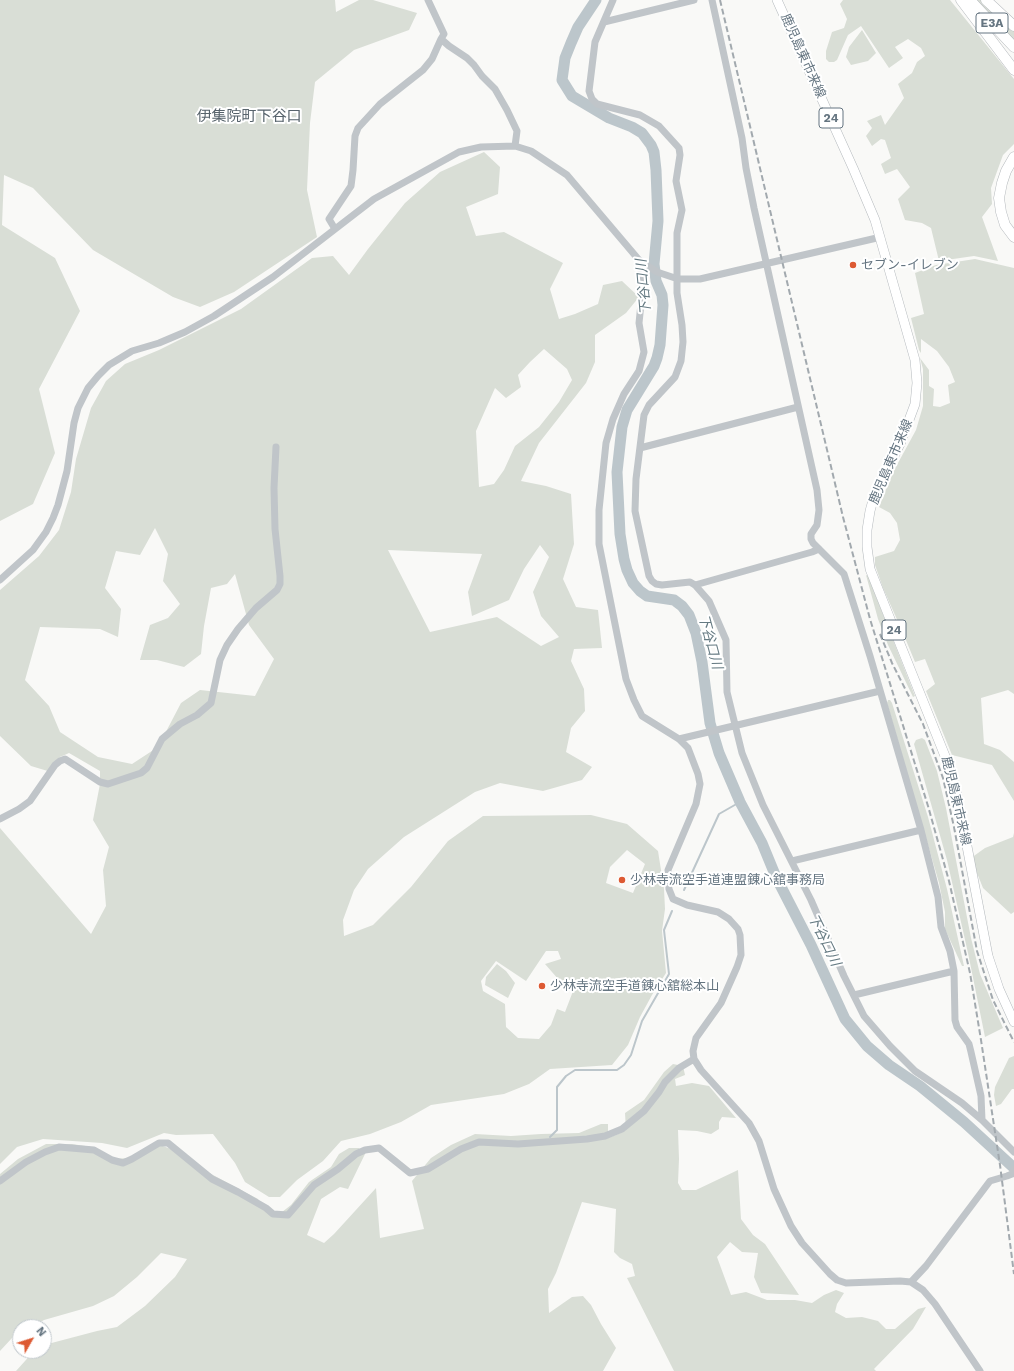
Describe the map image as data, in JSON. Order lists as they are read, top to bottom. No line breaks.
{"streets":{"highway":["E3A"],"main road":["鹿児島東市来線","24"]},"districts":["伊集院町下谷口"],"water":["下谷口川"],"places":["セブン-イレブン","少林寺流空手道連盟錬心舘事務局","少林寺流空手道錬心舘総本山"],"north":"top right"}
